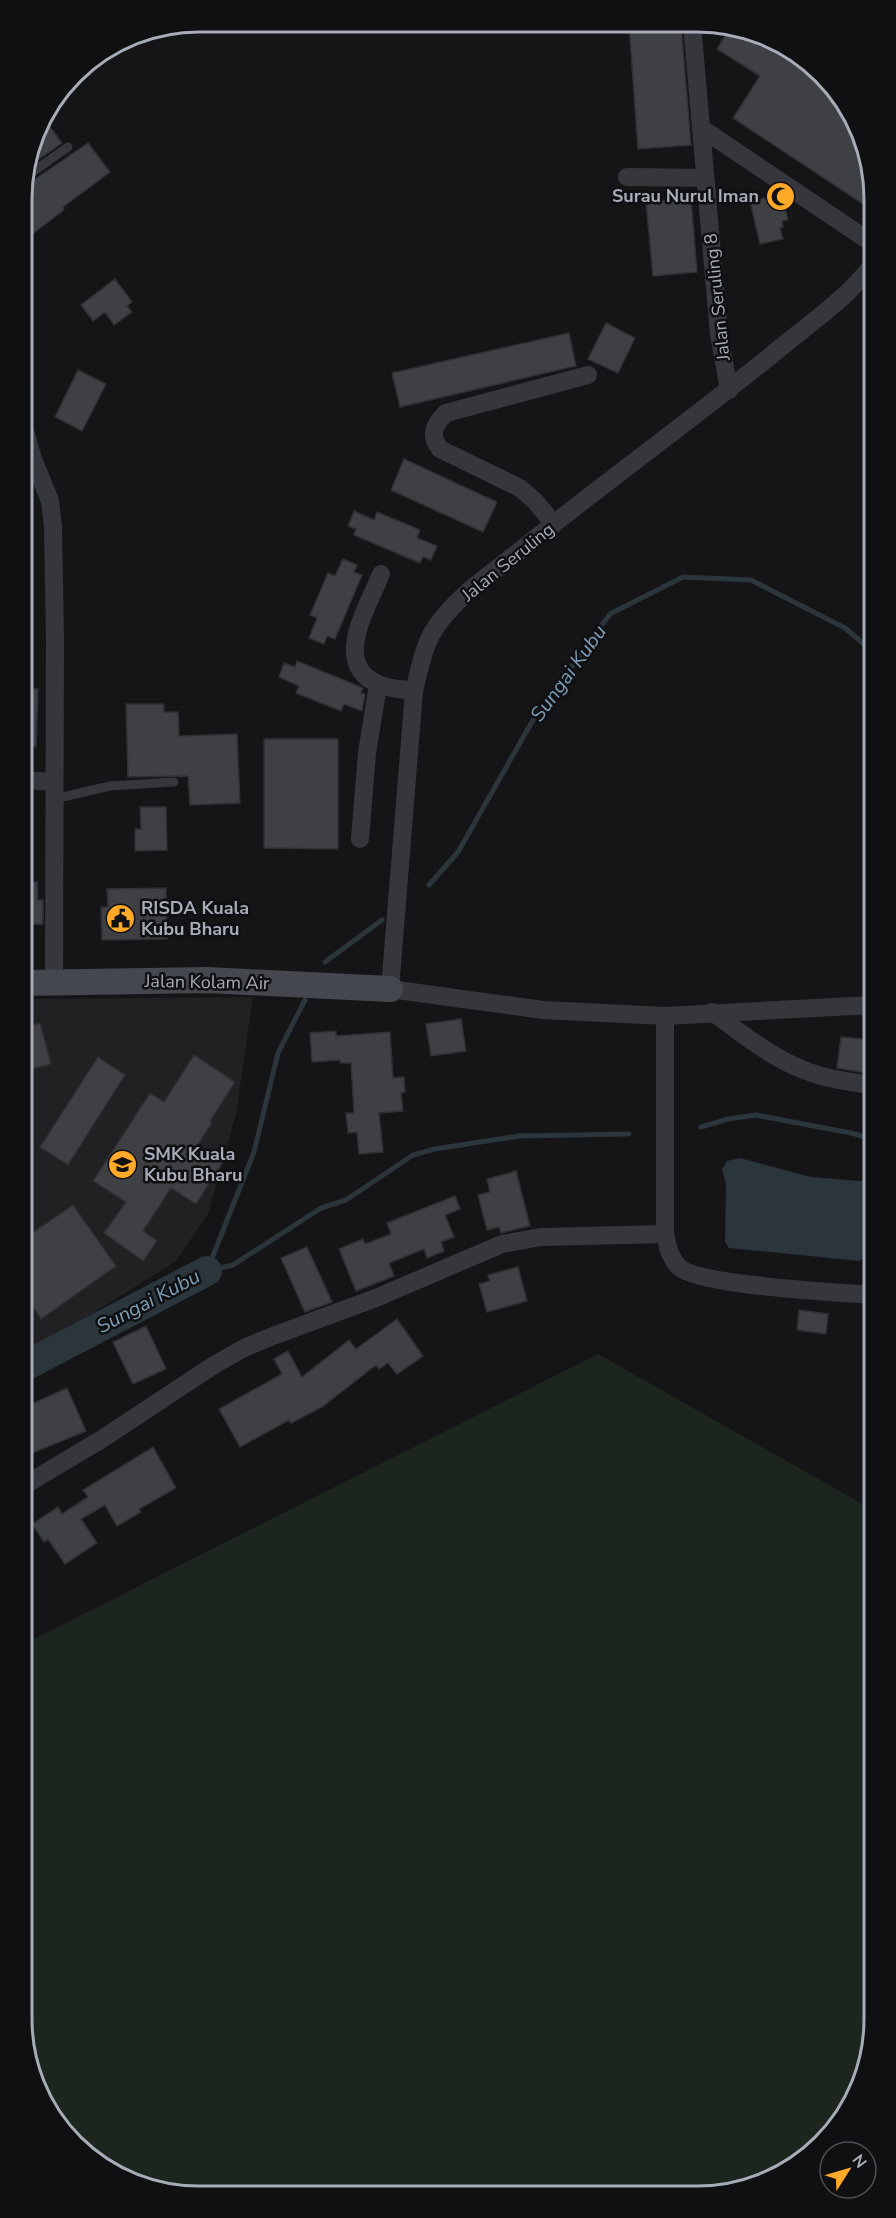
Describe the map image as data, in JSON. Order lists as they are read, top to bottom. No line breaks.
{"streets":{"street":["Jalan Seruling 8","Jalan Seruling","Jalan Kolam Air"]},"crossings":[["Jalan Seruling 8","Jalan Seruling"],["Jalan Seruling","Jalan Kolam Air"]],"water":["Sungai Kubu"],"places":{"mosque":["Surau Nurul Iman"],"public building":["RISDA Kuala Kubu Bharu"],"school or university":["SMK Kuala Kubu Bharu"]},"north":"top right"}
